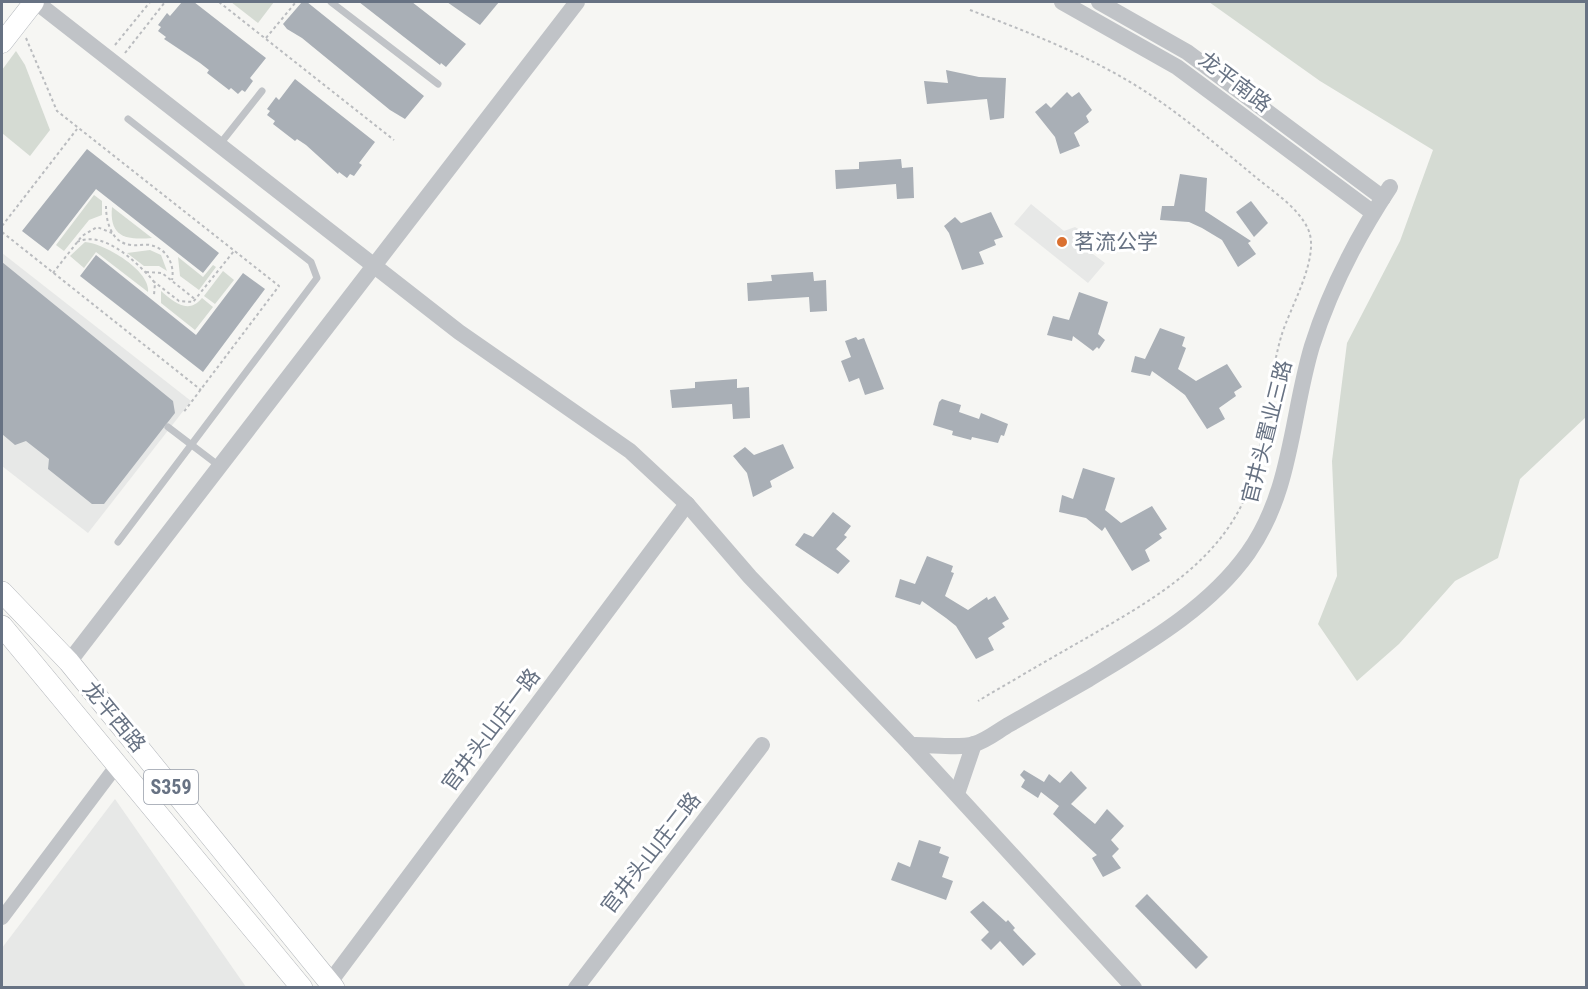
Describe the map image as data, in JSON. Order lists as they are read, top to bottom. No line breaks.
{"streets":{"main road":["龙平西路","S359"],"street":["龙平南路","官井头置业三路","官井头山庄一路","官井头山庄二路"]},"crossings":[["龙平南路","官井头置业三路"],["龙平西路","官井头山庄一路"]],"places":["茗流公学"]}
